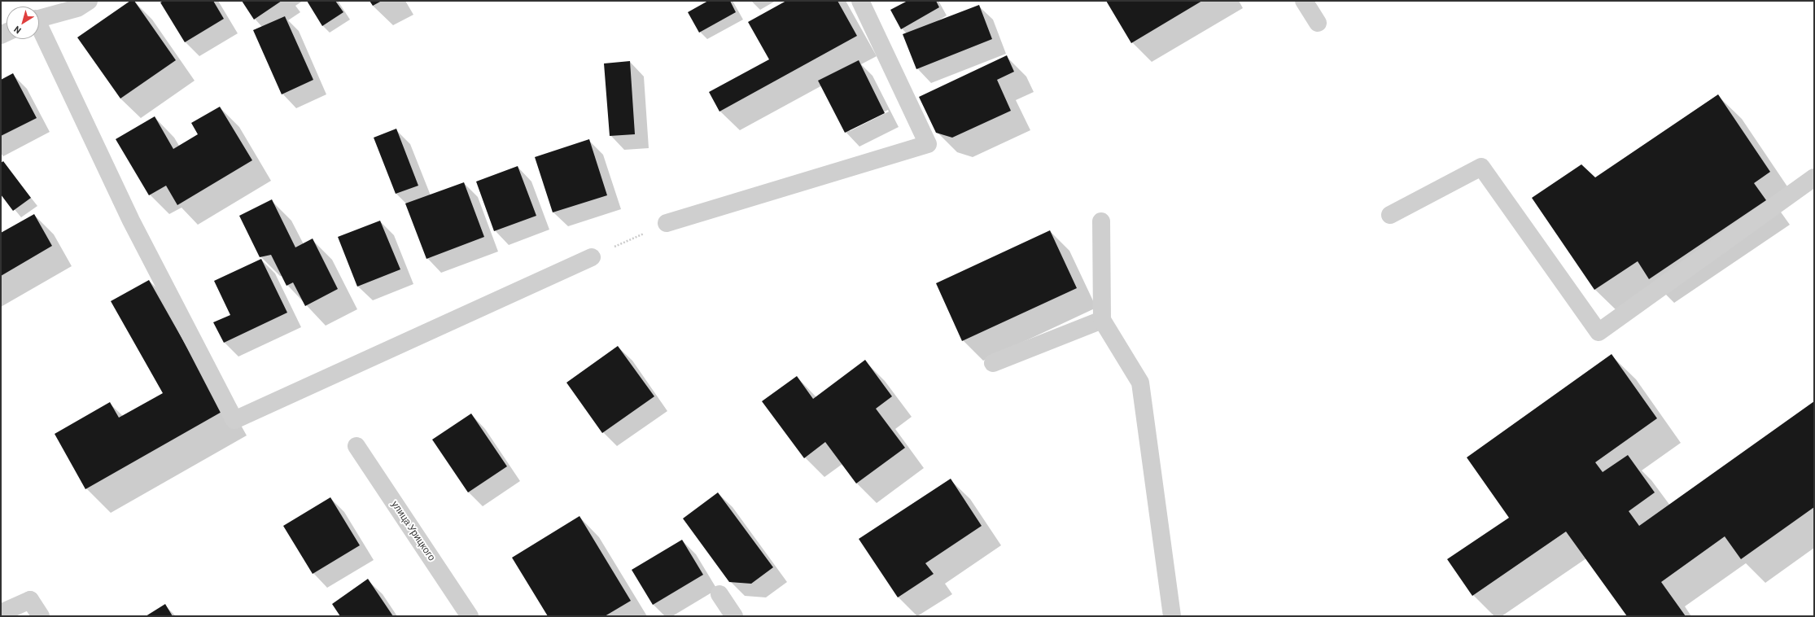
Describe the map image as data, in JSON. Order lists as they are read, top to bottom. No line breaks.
{"streets":{"street":["улица Урицкого"]},"north":"bottom left"}
